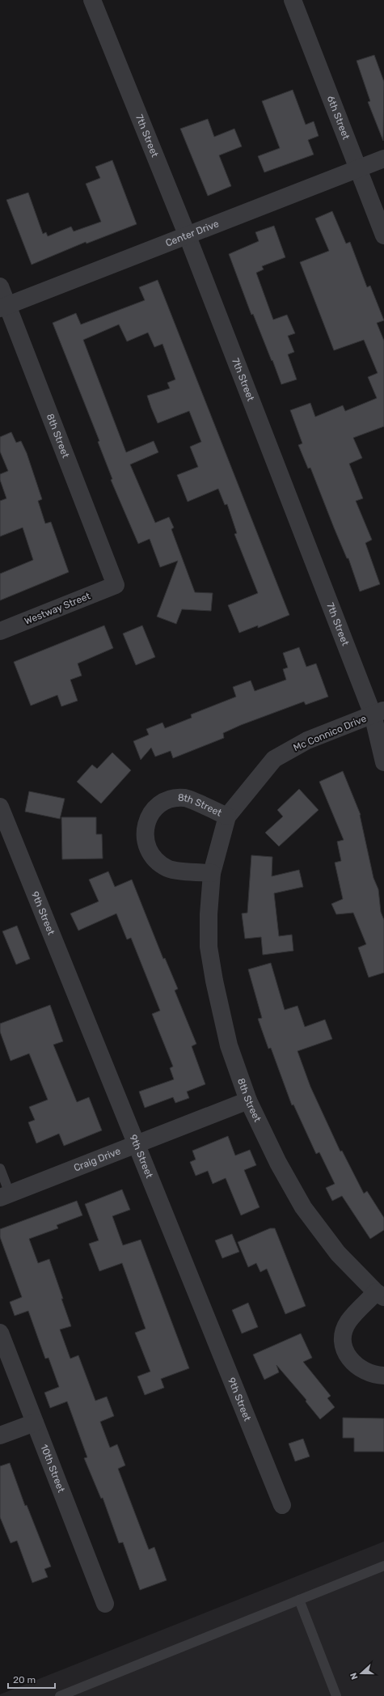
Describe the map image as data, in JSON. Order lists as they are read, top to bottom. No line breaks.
{"streets":{"street":["6th Street","7th Street","Center Drive","8th Street","Westway Street","Mc Connico Drive","9th Street","Craig Drive","10th Street"]},"crossings":[["6th Street","Center Drive"],["7th Street","Center Drive"],["7th Street","Mc Connico Drive"],["Center Drive","8th Street"],["8th Street","Westway Street"],["8th Street","Mc Connico Drive"],["8th Street","Craig Drive"],["9th Street","Craig Drive"]],"scale_bar":"20 m","north":"left"}
